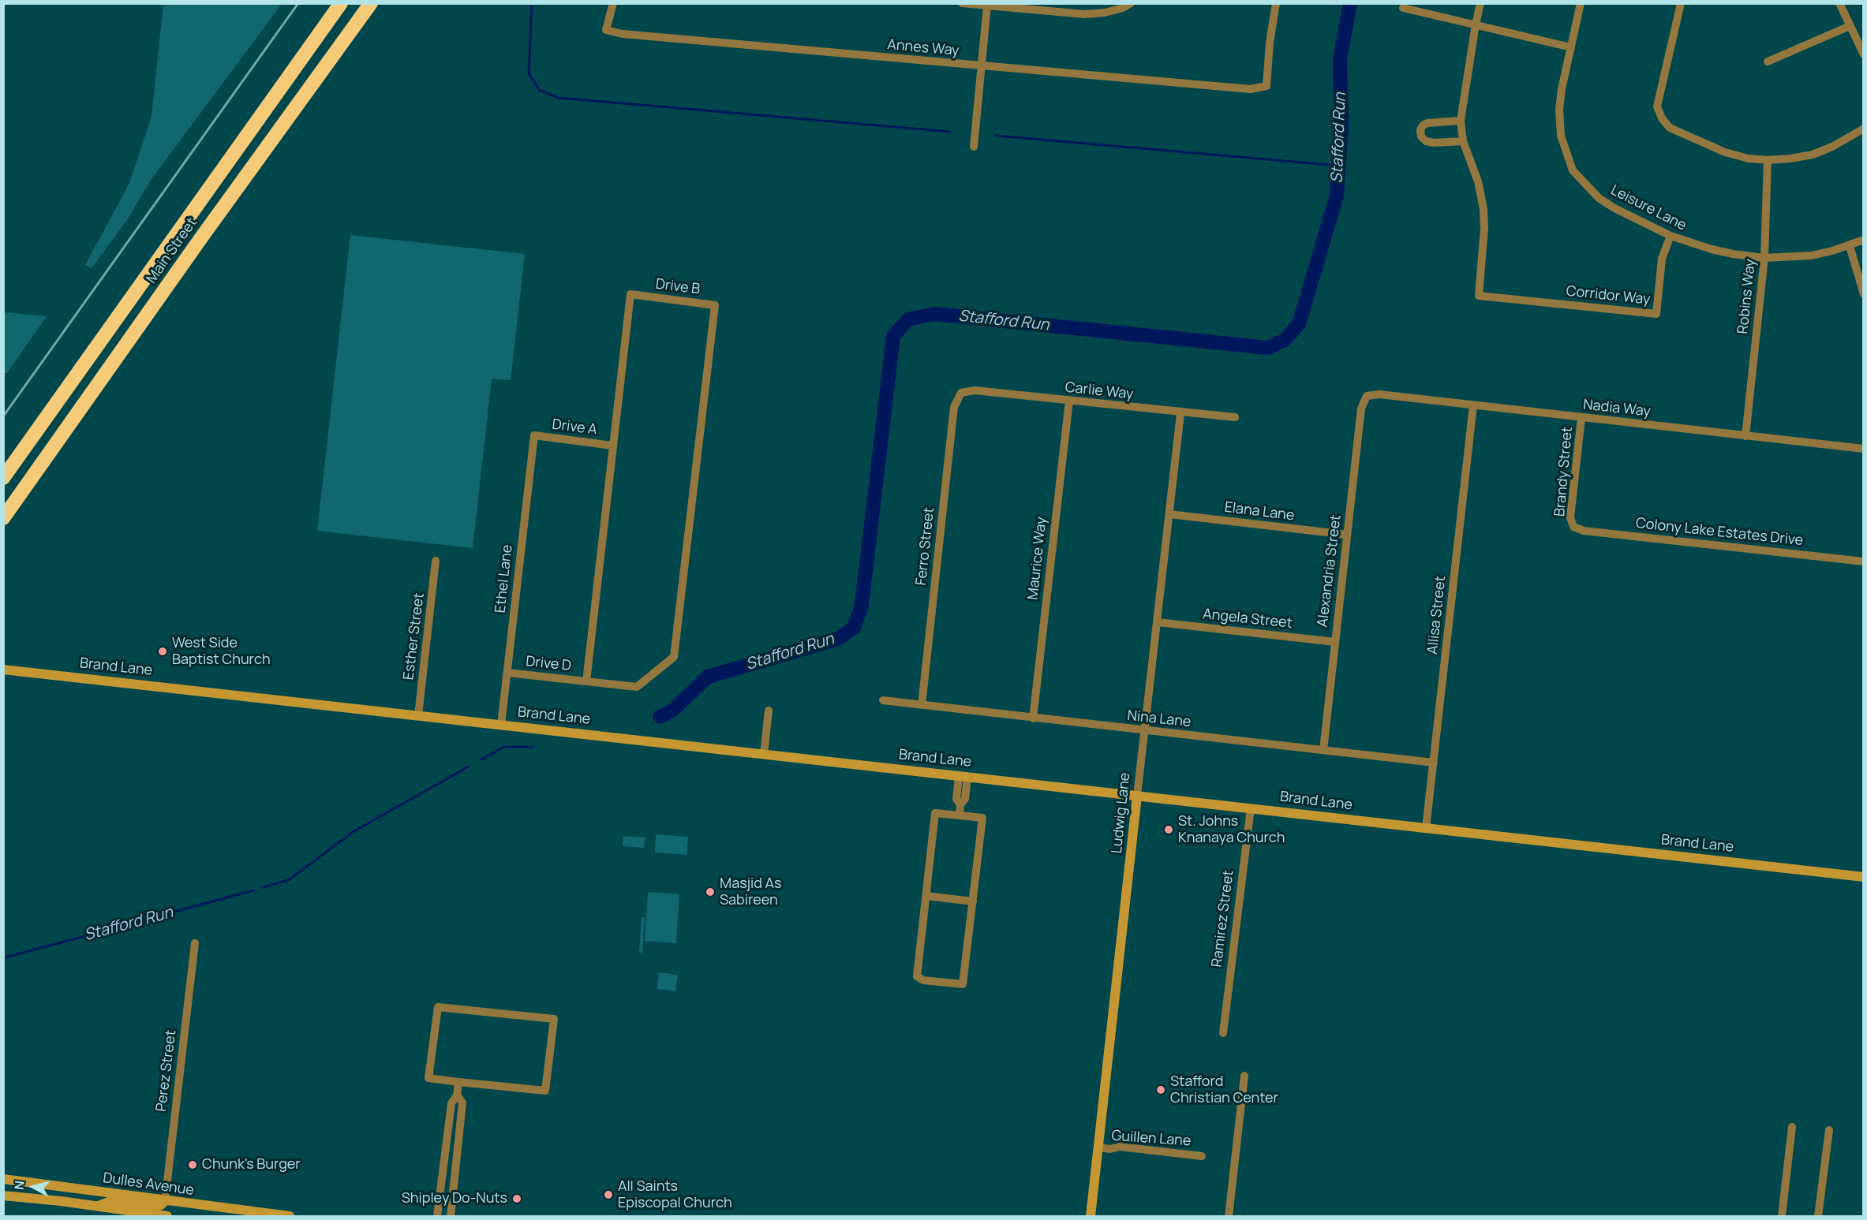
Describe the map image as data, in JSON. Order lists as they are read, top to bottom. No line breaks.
{"streets":{"highway":["Main Street"],"street":["Annes Way","Leisure Lane","Drive B","Corridor Way","Robins Way","Carlie Way","Nadia Way","Drive A","Brandy Street","Elana Lane","Colony Lake Estates Drive","Ferro Street","Maurice Way","Alexandria Street","Ethel Lane","Allisa Street","Angela Street","Esther Street","Drive D","Brand Lane","Nina Lane","Ludwig Lane","Ramirez Street","Perez Street","Guillen Lane","Dulles Avenue"]},"crossings":[["Leisure Lane","Corridor Way"],["Leisure Lane","Robins Way"],["Drive B","Drive A"],["Drive B","Drive D"],["Robins Way","Nadia Way"],["Carlie Way","Ferro Street"],["Carlie Way","Maurice Way"],["Carlie Way","Ludwig Lane"],["Nadia Way","Brandy Street"],["Nadia Way","Alexandria Street"],["Nadia Way","Allisa Street"],["Drive A","Ethel Lane"],["Brandy Street","Colony Lake Estates Drive"],["Elana Lane","Alexandria Street"],["Elana Lane","Ludwig Lane"],["Ferro Street","Nina Lane"],["Maurice Way","Nina Lane"],["Alexandria Street","Angela Street"],["Alexandria Street","Nina Lane"],["Ethel Lane","Drive D"],["Ethel Lane","Brand Lane"],["Allisa Street","Brand Lane"],["Allisa Street","Nina Lane"],["Angela Street","Ludwig Lane"],["Esther Street","Brand Lane"],["Brand Lane","Ludwig Lane"],["Brand Lane","Ramirez Street"],["Nina Lane","Ludwig Lane"],["Ludwig Lane","Guillen Lane"],["Perez Street","Dulles Avenue"]],"water":["Stafford Run"],"places":["West Side Baptist Church","St. Johns Knanaya Church","Masjid As Sabireen","Stafford Christian Center","Chunk's Burger","All Saints Episcopal Church","Shipley Do-Nuts"],"north":"left"}
